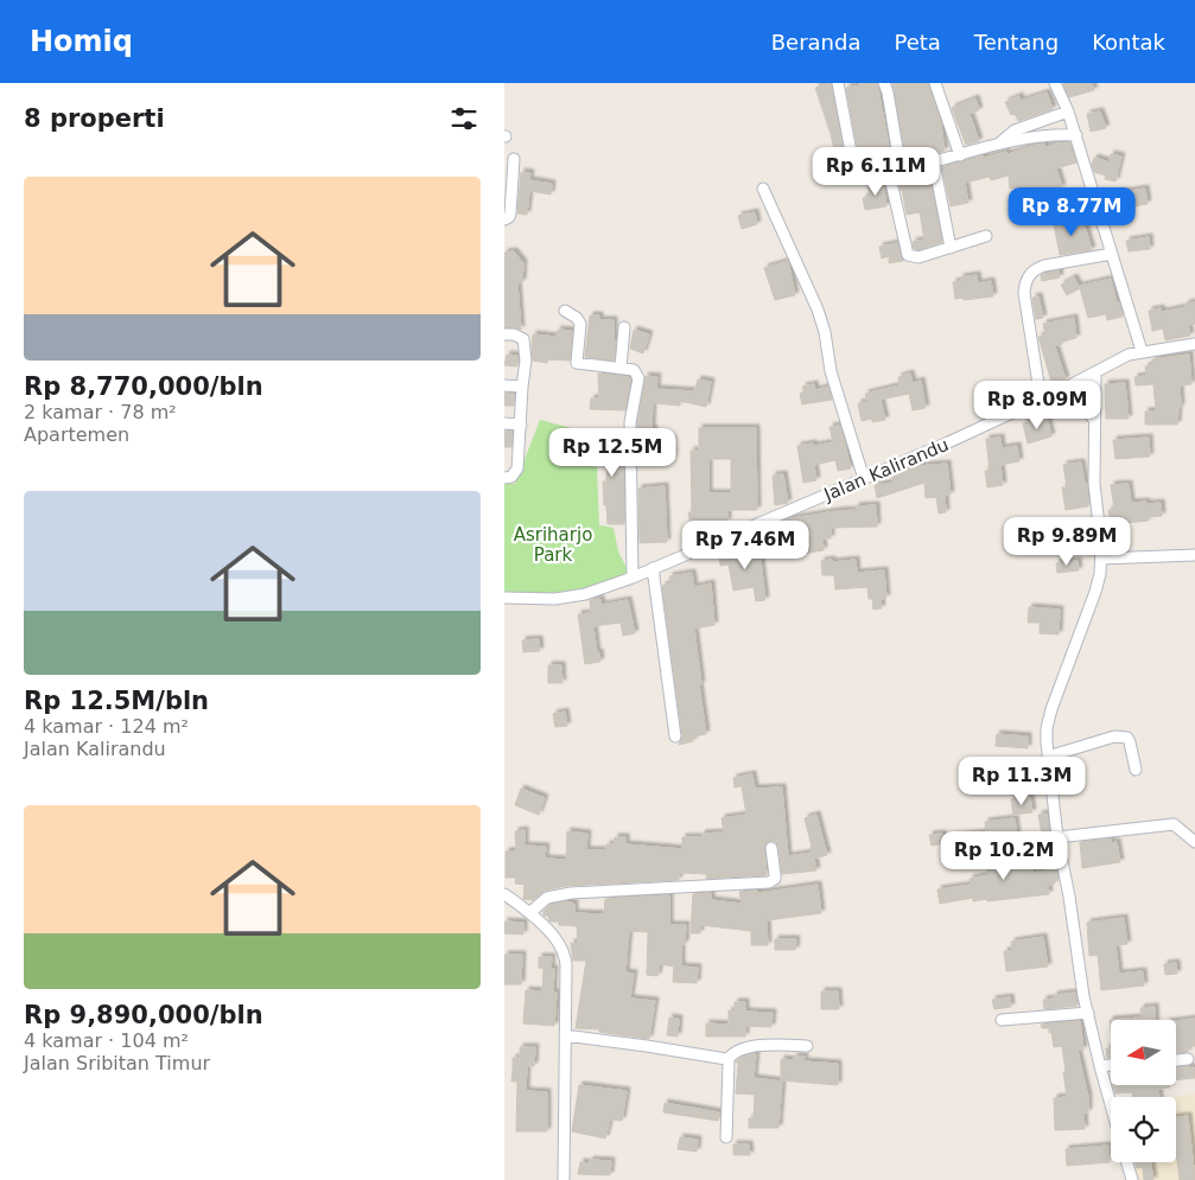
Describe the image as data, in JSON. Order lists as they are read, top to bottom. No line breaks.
{"streets":{"street":["Jalan Kalirandu"]},"parks":["Asriharjo Park"],"north":"left","page":{"header":"Homiq","nav":["Beranda","Peta","Tentang","Kontak"],"heading":"8 properti","price":["Rp 6.11M","Rp 8.77M","Rp 8.09M","Rp 12.5M","Rp 9.89M","Rp 7.46M","Rp 11.3M","Rp 10.2M"],"list":[{"name":"Rp 8,770,000/bln","note":"2 kamar · 78 m² · Apartemen"},{"name":"Rp 12.5M/bln","note":"4 kamar · 124 m² · Jalan Kalirandu"},{"name":"Rp 9,890,000/bln","note":"4 kamar · 104 m² · Jalan Sribitan Timur"}]}}
